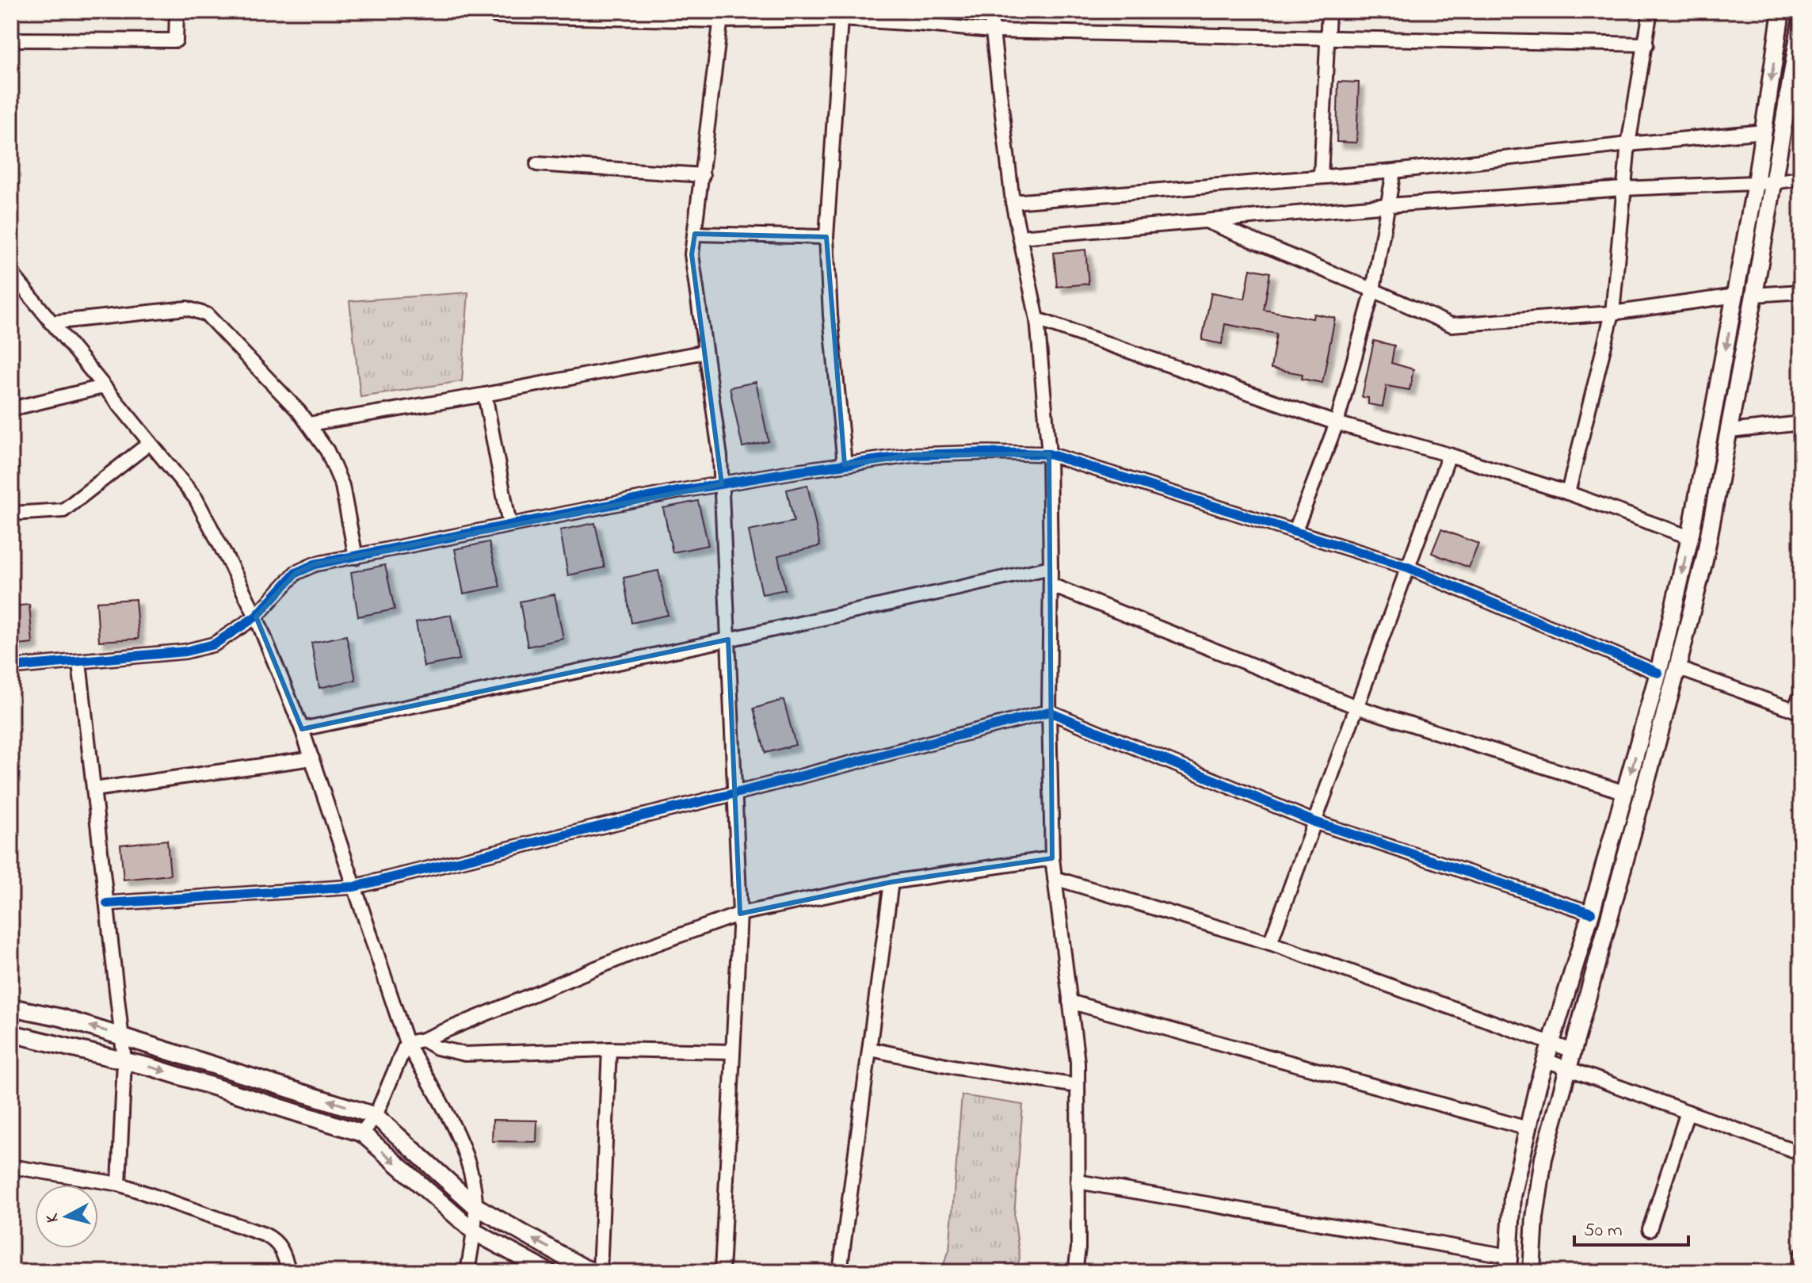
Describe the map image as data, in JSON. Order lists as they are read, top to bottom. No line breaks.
{"scale_bar":"50 m","north":"left"}
